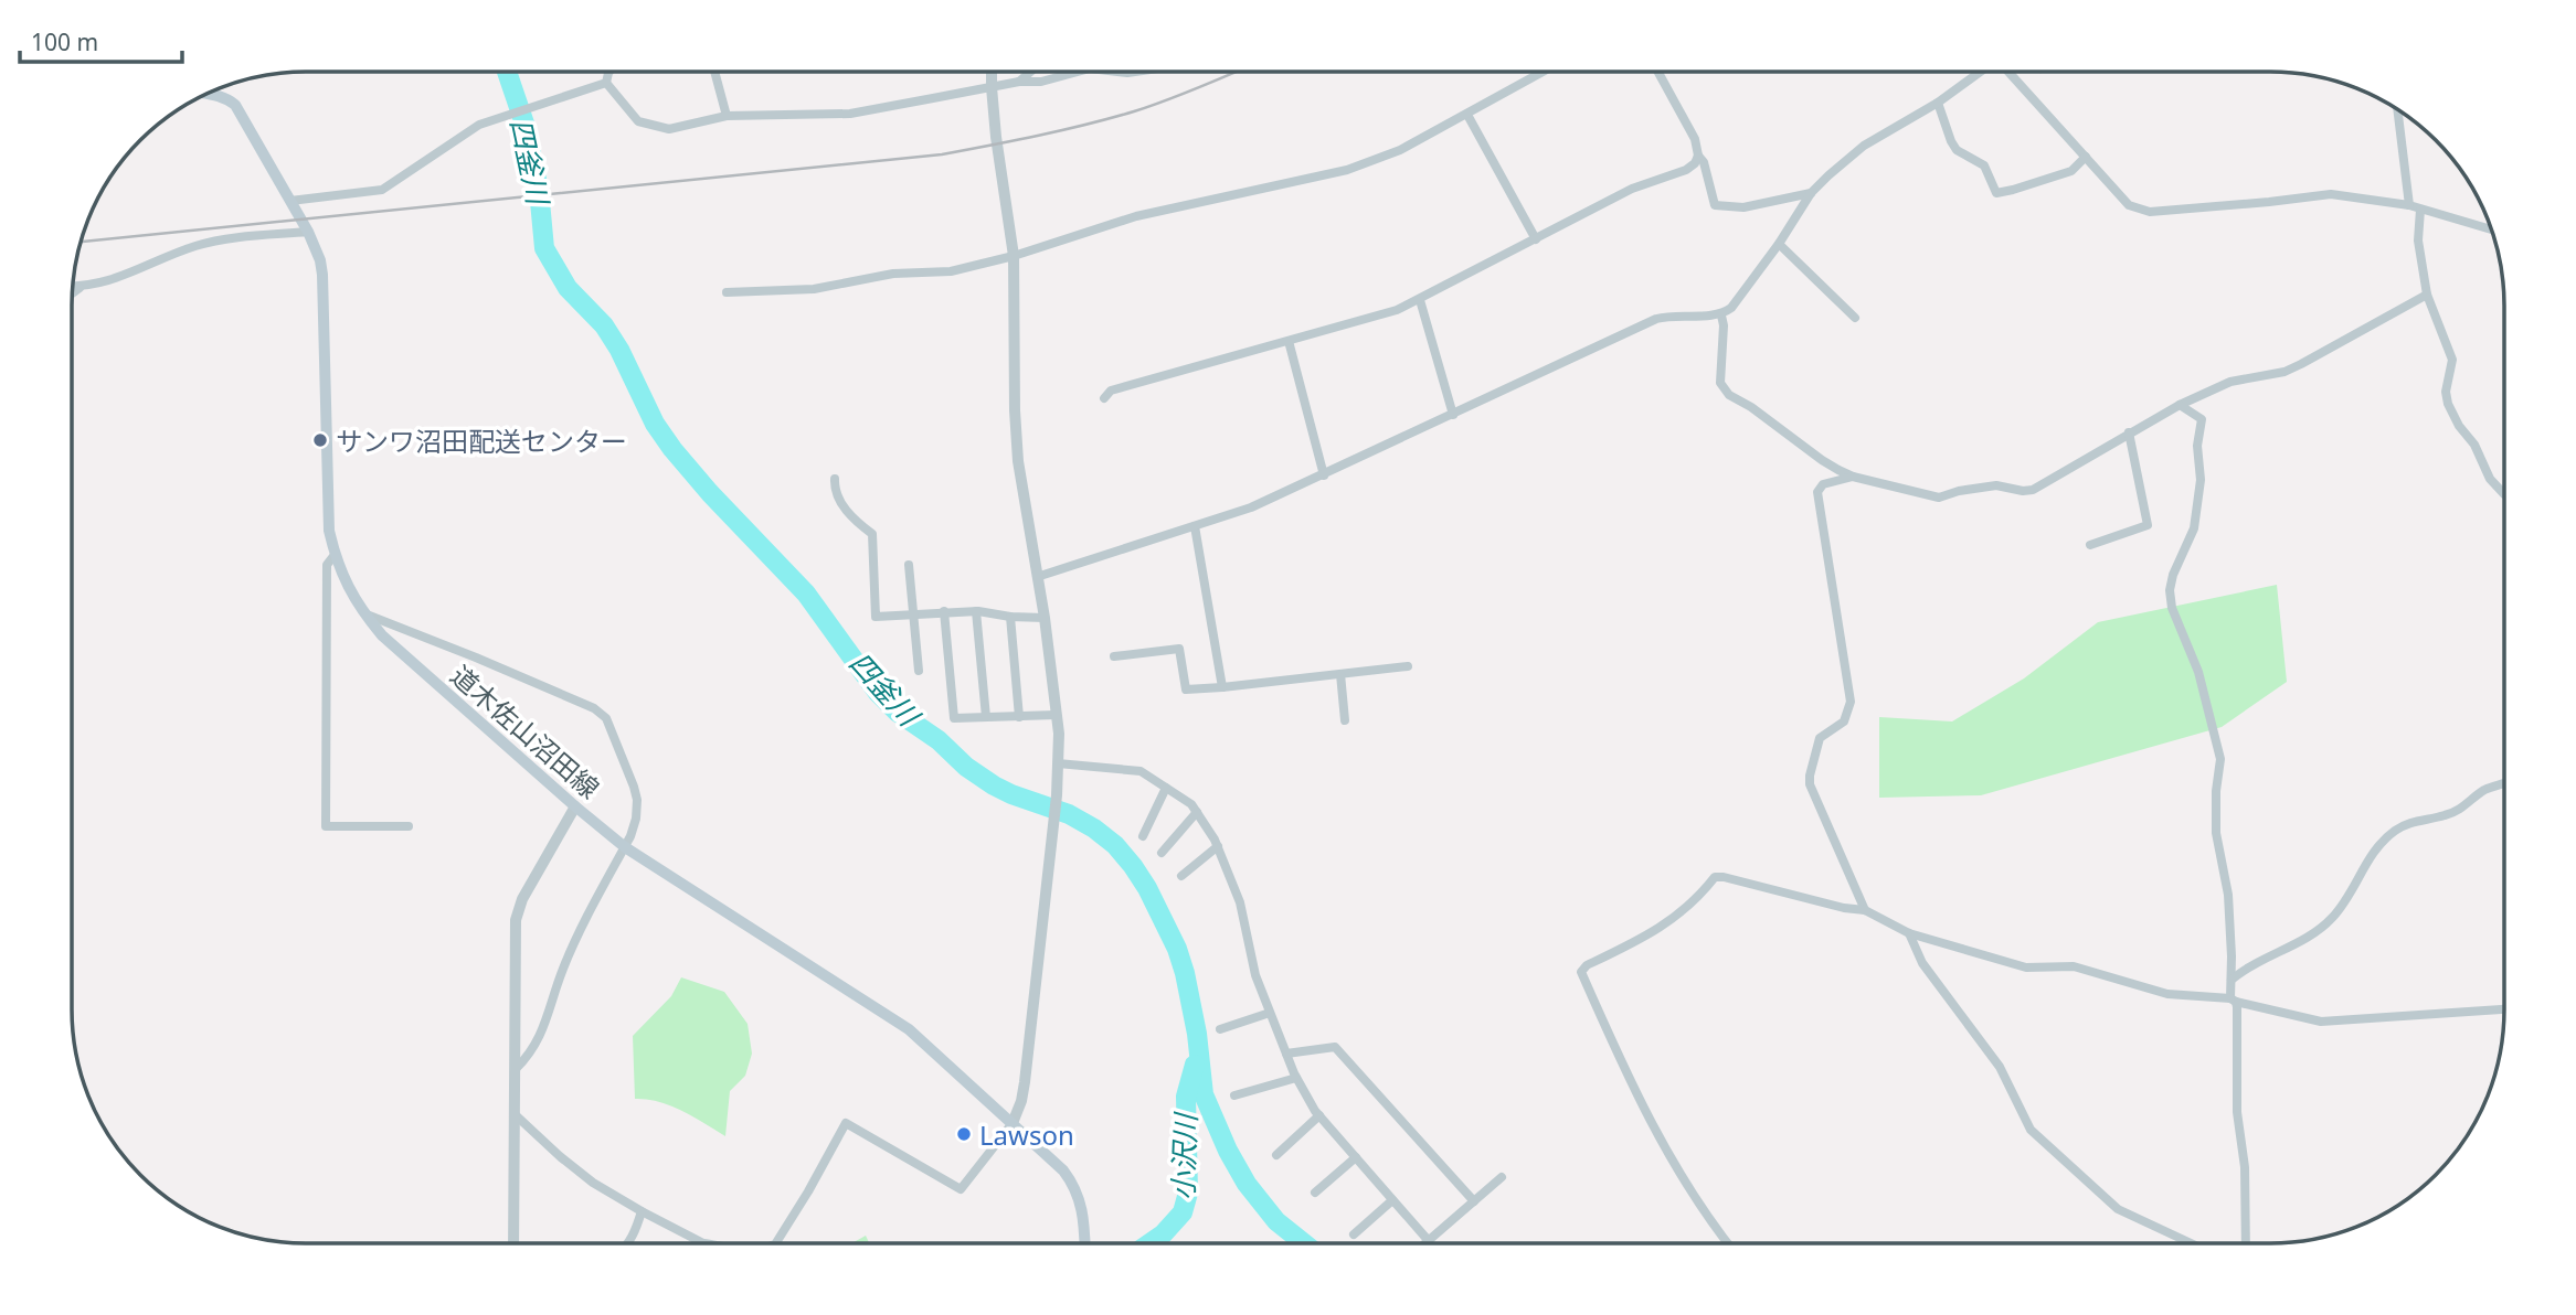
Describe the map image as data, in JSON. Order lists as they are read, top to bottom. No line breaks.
{"streets":{"main road":["道木佐山沼田線"]},"water":["四釜川","小沢川"],"places":["サンワ沼田配送センター","Lawson"],"scale_bar":"100 m"}
